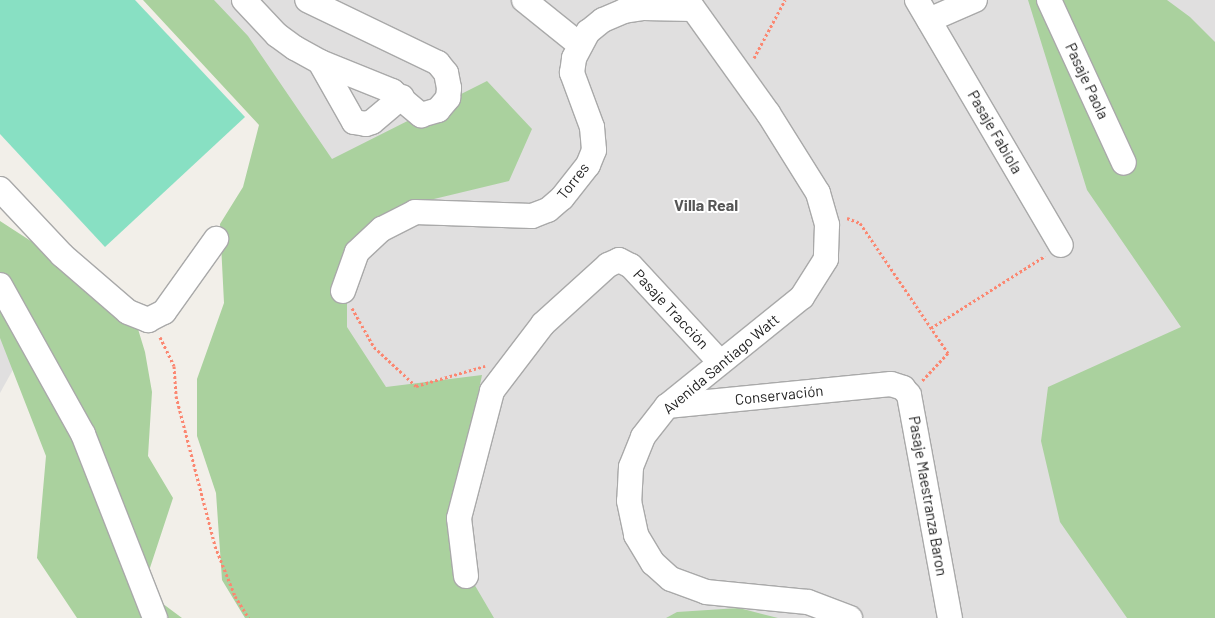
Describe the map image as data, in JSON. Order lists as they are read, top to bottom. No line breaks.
{"streets":{"street":["Pasaje Paola","Pasaje Fabiola","Torres","Pasaje Tracción","Avenida Santiago Watt","Conservación","Pasaje Maestranza Baron"]},"crossings":[["Torres","Avenida Santiago Watt"],["Pasaje Tracción","Avenida Santiago Watt"],["Avenida Santiago Watt","Conservación"],["Conservación","Pasaje Maestranza Baron"]],"districts":["Villa Real"]}
